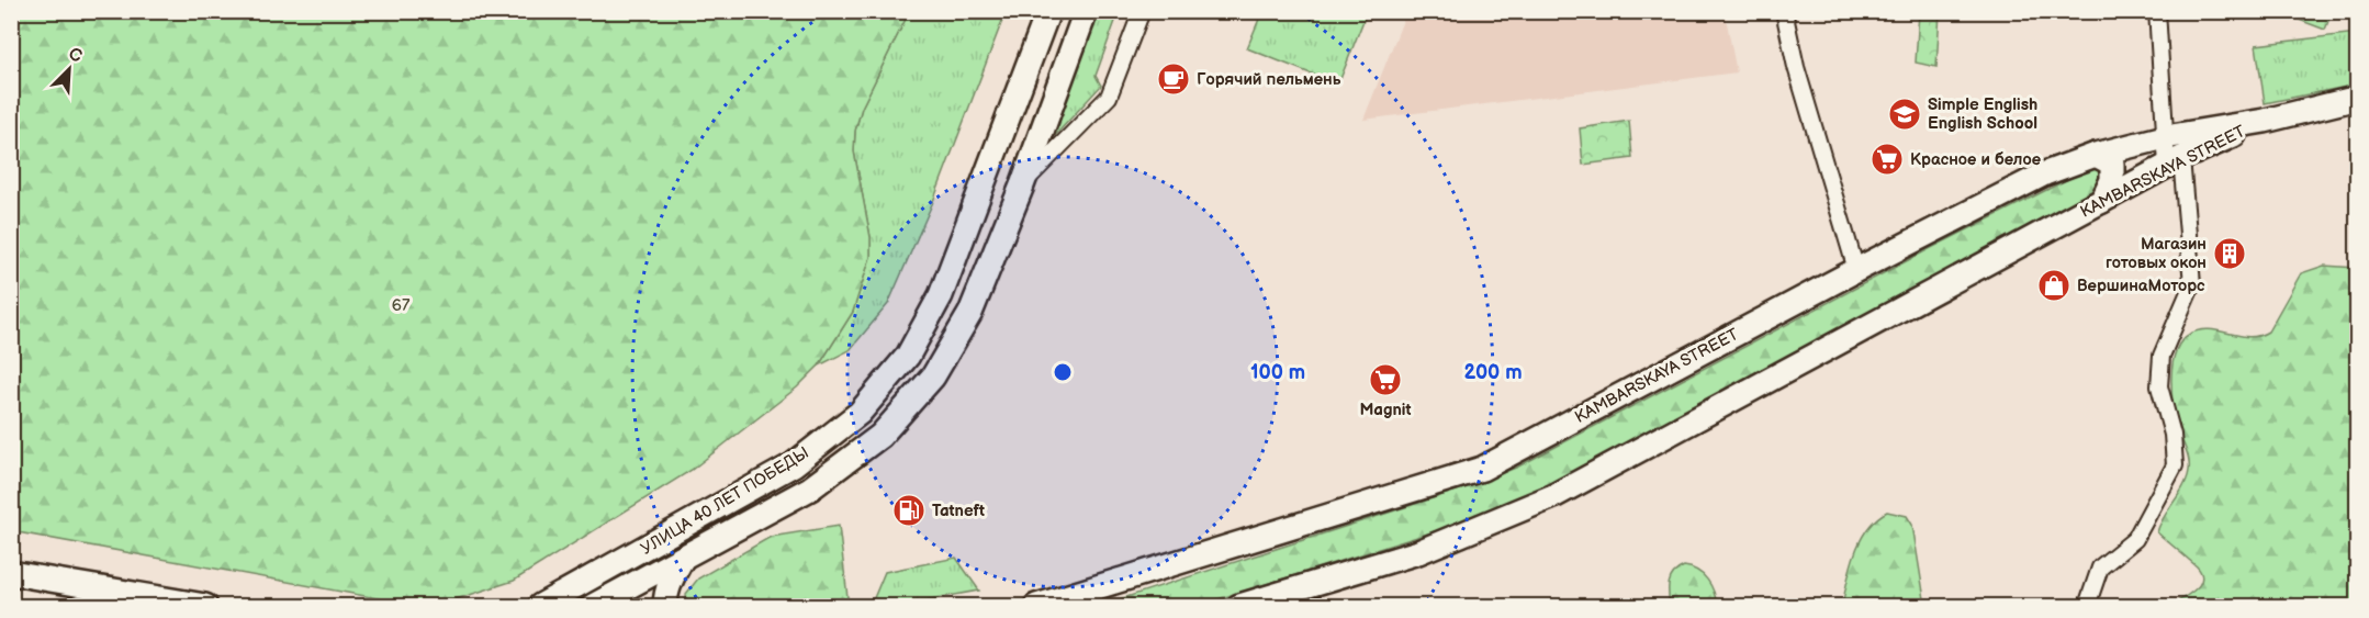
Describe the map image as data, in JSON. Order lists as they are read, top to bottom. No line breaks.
{"streets":{"main road":["KAMBARSKAYA STREET","УЛИЦА 40 ЛЕТ ПОБЕДЫ"]},"parks":["67"],"places":{"cafe":["Горячий пельмень"],"school or university":["Simple English English School"],"supermarket":["Красное и белое","Magnit"],"building":["Магазин готовых окон"],"shop":["ВершинаМоторс"],"fuel station":["Tatneft"]},"north":"top right","rings":["100 m","200 m"]}
